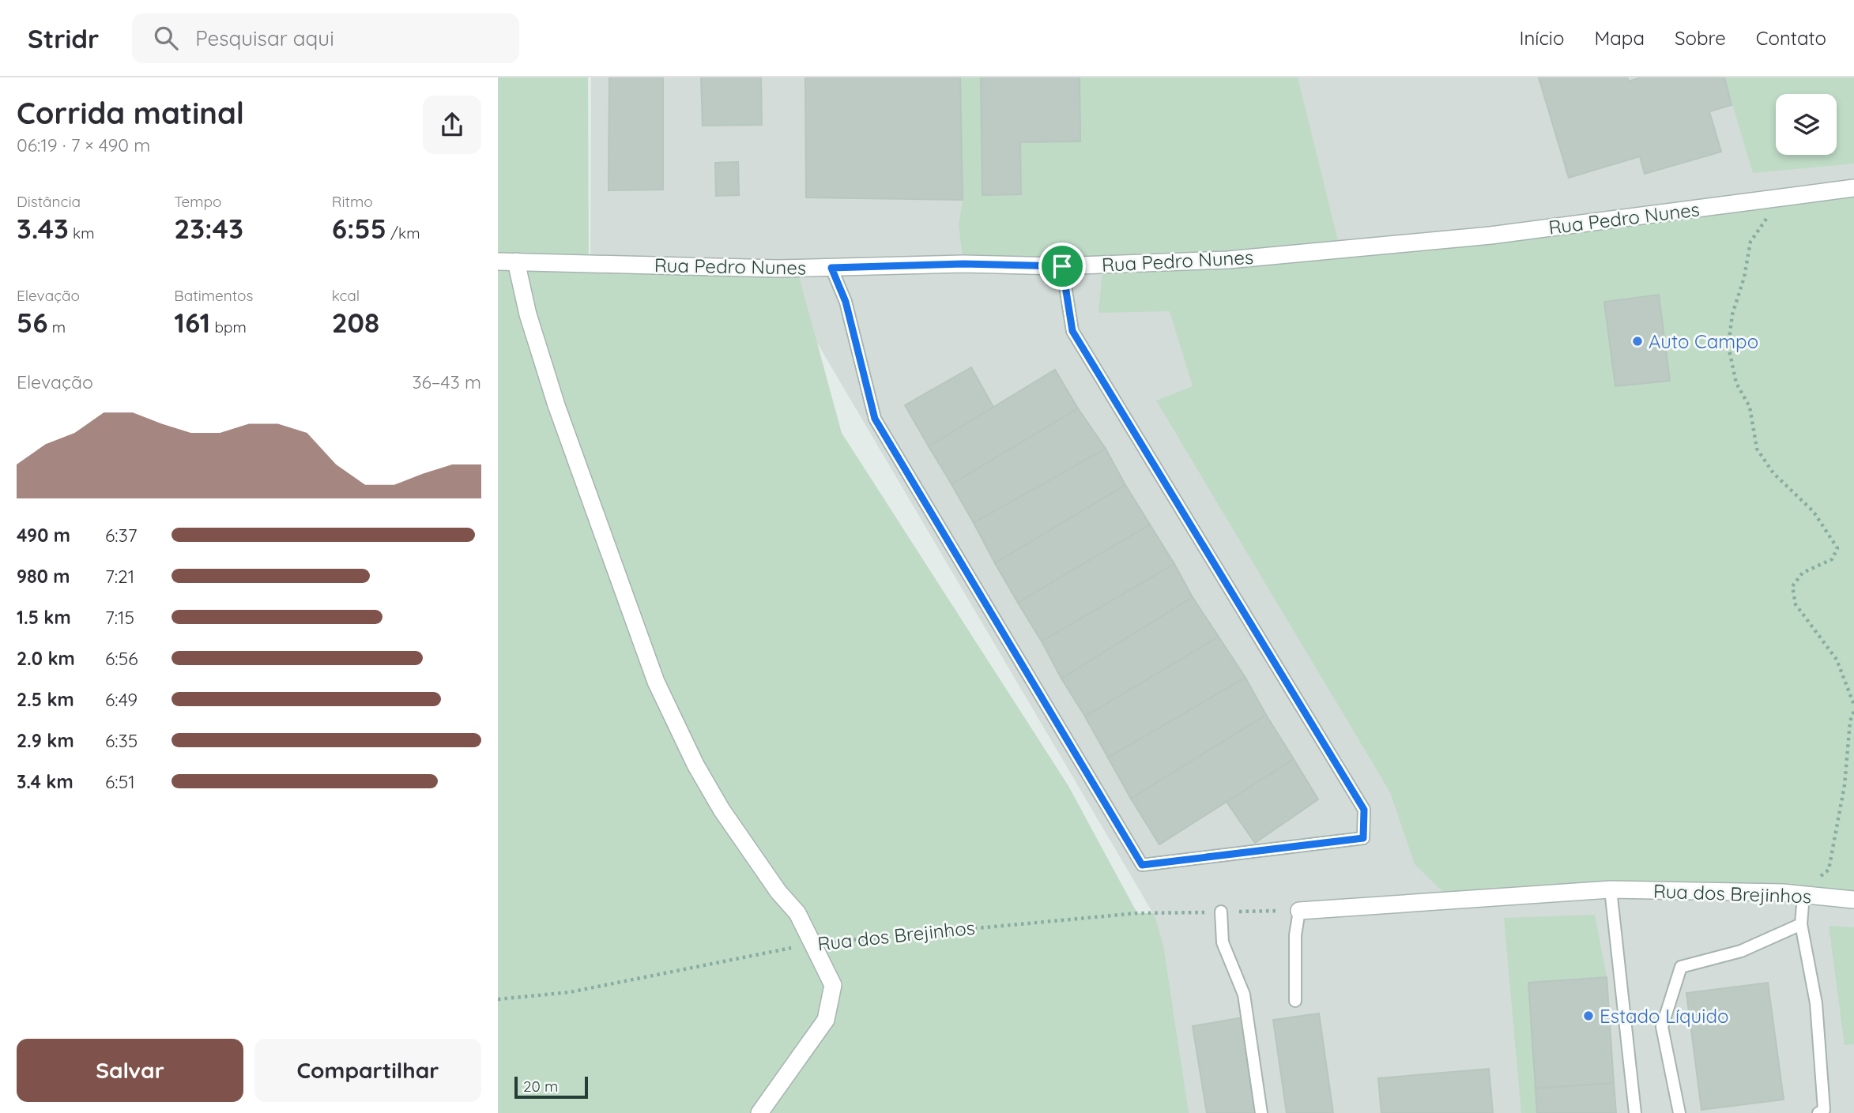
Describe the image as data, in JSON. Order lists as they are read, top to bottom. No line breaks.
{"streets":{"street":["Rua Pedro Nunes","Rua dos Brejinhos"]},"places":["Auto Campo","Estado Líquido"],"scale_bar":"20 m","page":{"header":"Stridr","search":"Pesquisar aqui","nav":["Início","Mapa","Sobre","Contato"],"heading":["Corrida matinal","06:19 · 7 × 490 m"],"stats":[["Distância","3.43 km"],["Tempo","23:43"],["Ritmo","6:55 /km"],["Elevação","56 m"],["Batimentos","161 bpm"],["kcal","208"]],"chart":["Elevação","36–43 m"],"list":[{"name":"490 m","note":"6:37"},{"name":"980 m","note":"7:21"},{"name":"1.5 km","note":"7:15"},{"name":"2.0 km","note":"6:56"},{"name":"2.5 km","note":"6:49"},{"name":"2.9 km","note":"6:35"},{"name":"3.4 km","note":"6:51"}],"buttons":["Salvar","Compartilhar"],"scale":"20 m"}}
